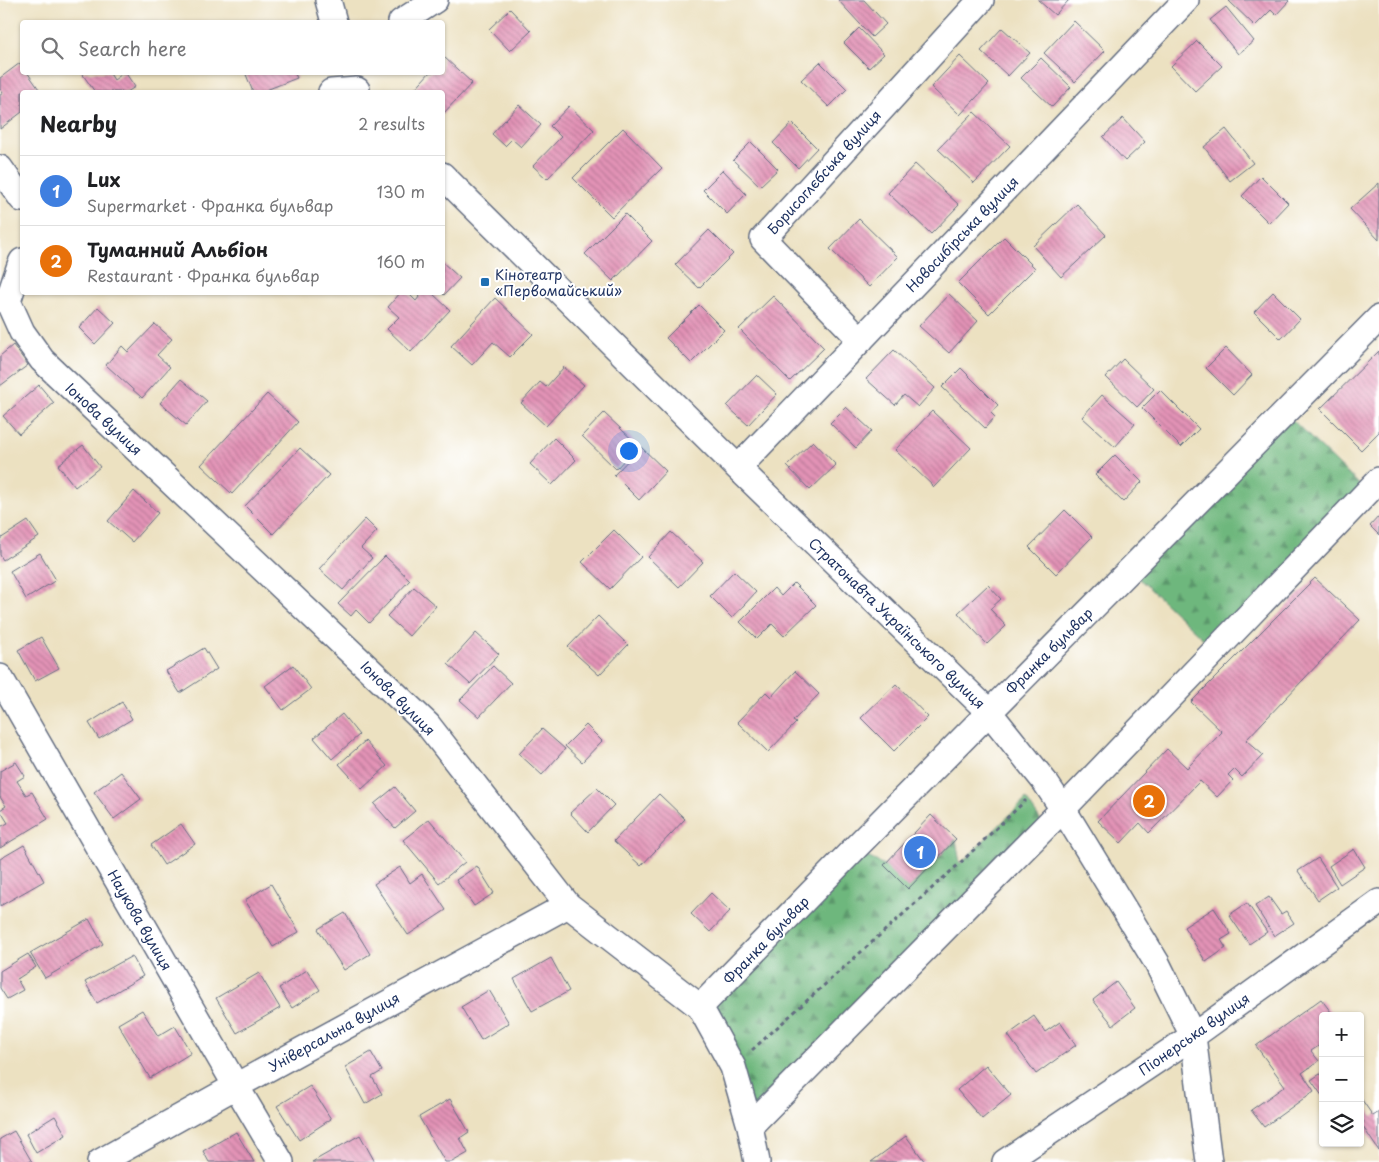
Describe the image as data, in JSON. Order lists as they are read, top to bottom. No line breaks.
{"streets":{"street":["Борисоглєбська вулиця","Новосибірська вулиця","Іонова вулиця","Стратонавта Українського вулиця","Франка бульвар","Наукова вулиця","Універсальна вулиця","Піонерська вулиця"]},"crossings":[["Борисоглєбська вулиця","Новосибірська вулиця"],["Новосибірська вулиця","Стратонавта Українського вулиця"],["Іонова вулиця","Франка бульвар"],["Іонова вулиця","Універсальна вулиця"],["Стратонавта Українського вулиця","Франка бульвар"],["Стратонавта Українського вулиця","Піонерська вулиця"],["Наукова вулиця","Універсальна вулиця"]],"places":{"transit":["Кінотеатр «Первомайський»"]},"page":{"search":"Search here","heading":["Nearby","2 results"],"list":[{"mark":"1","name":"Lux","note":"Supermarket · Франка бульвар","value":"130 m"},{"mark":"2","name":"Туманний Альбіон","note":"Restaurant · Франка бульвар","value":"160 m"}],"pins":["2","1"],"map_buttons":["+","−"]}}
